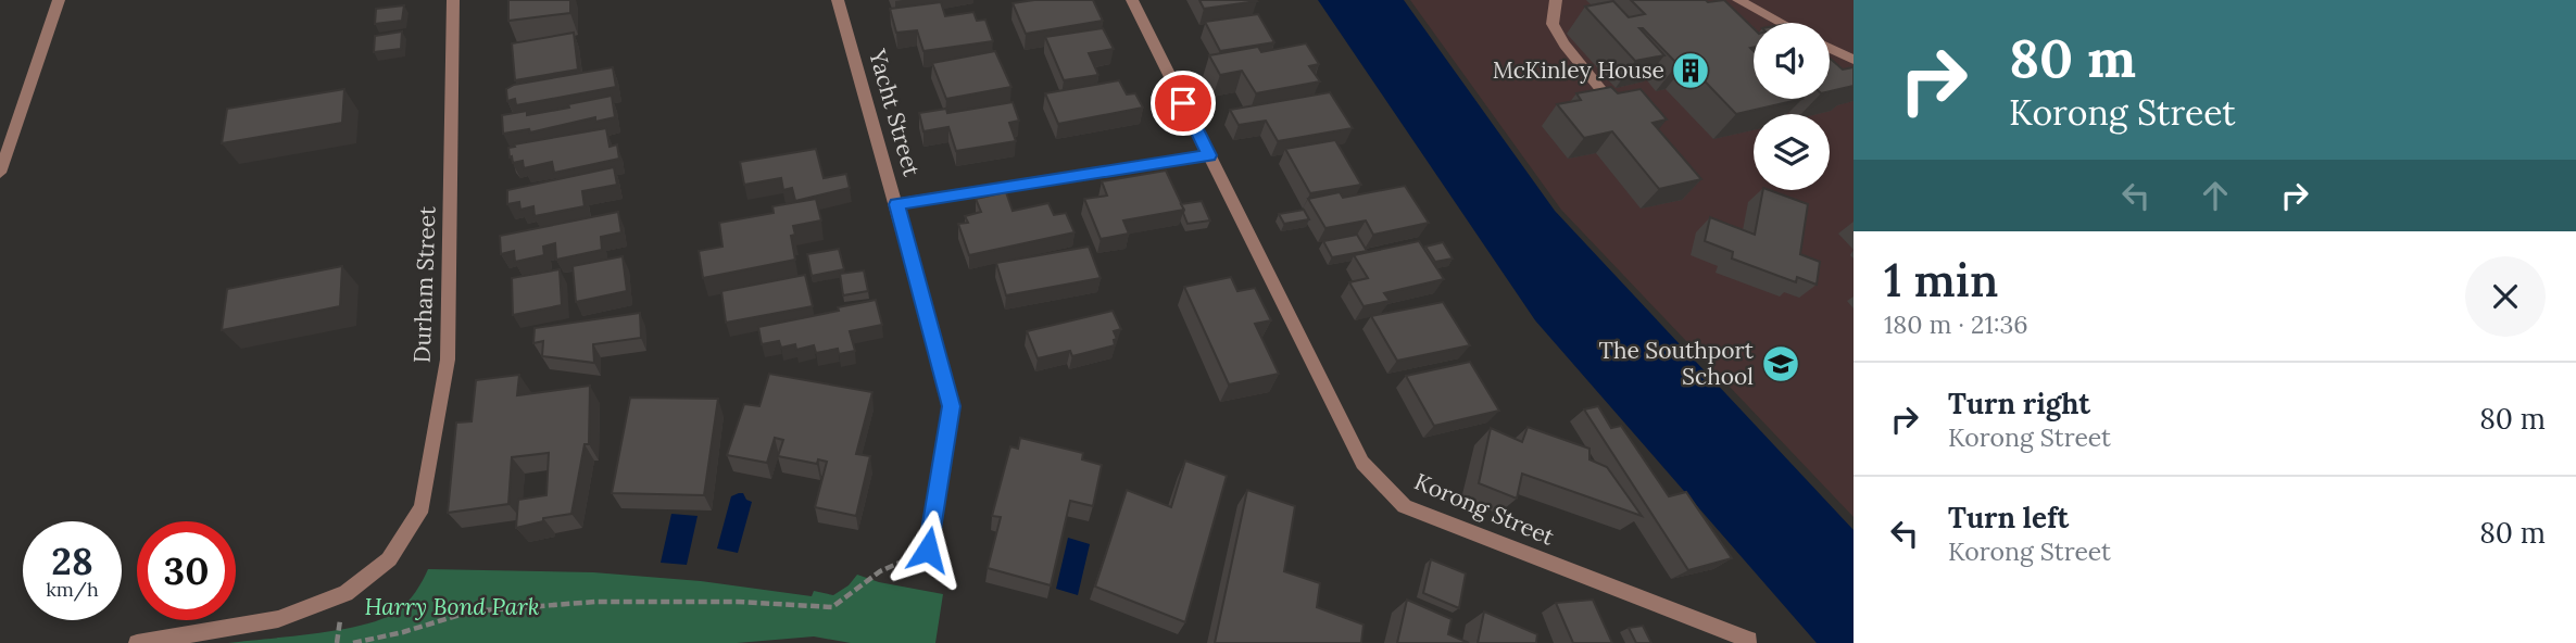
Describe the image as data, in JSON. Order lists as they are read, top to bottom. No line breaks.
{"streets":{"street":["Yacht Street","Durham Street","Korong Street"]},"parks":["Harry Bond Park"],"places":{"building":["McKinley House"],"school or university":["The Southport School"]},"page":{"turn":["80 m","Korong Street"],"heading":["1 min","180 m · 21:36"],"list":[{"name":"Turn right","note":"Korong Street","value":"80 m"},{"name":"Turn left","note":"Korong Street","value":"80 m"}],"speed":"28 km/h","limit":"30"}}
